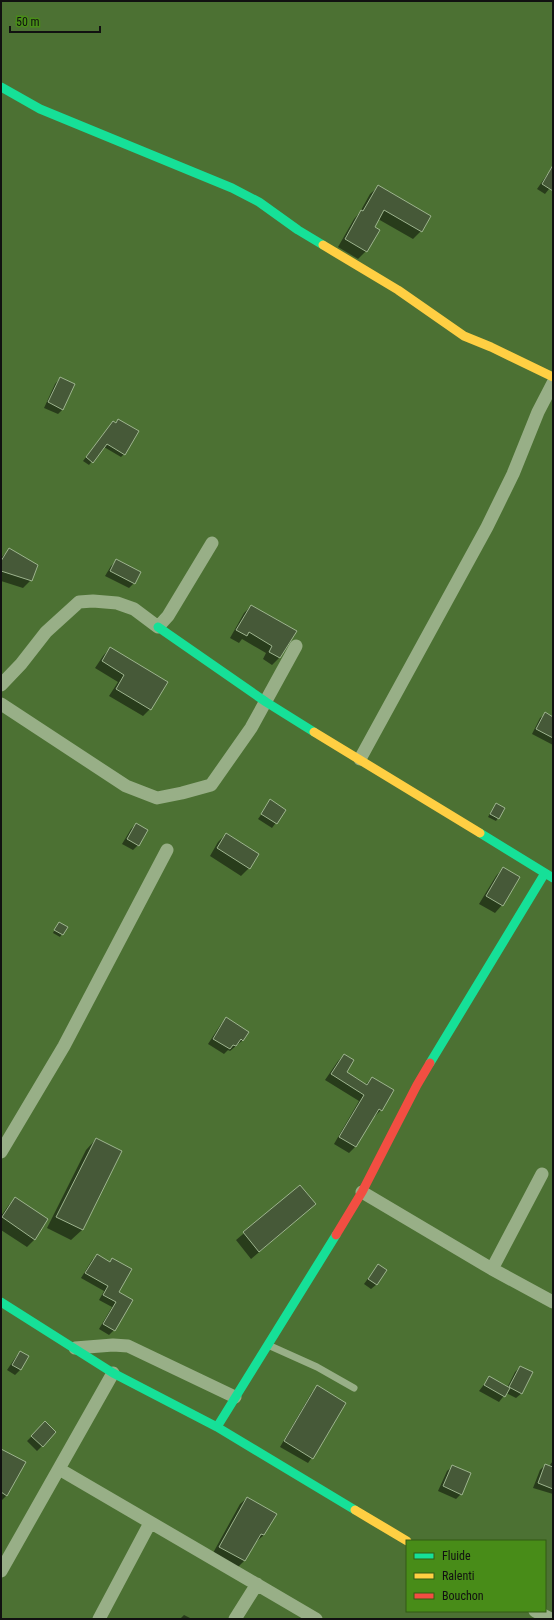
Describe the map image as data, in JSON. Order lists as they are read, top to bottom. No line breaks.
{"legend":["Fluide","Ralenti","Bouchon"],"scale_bar":"50 m"}
